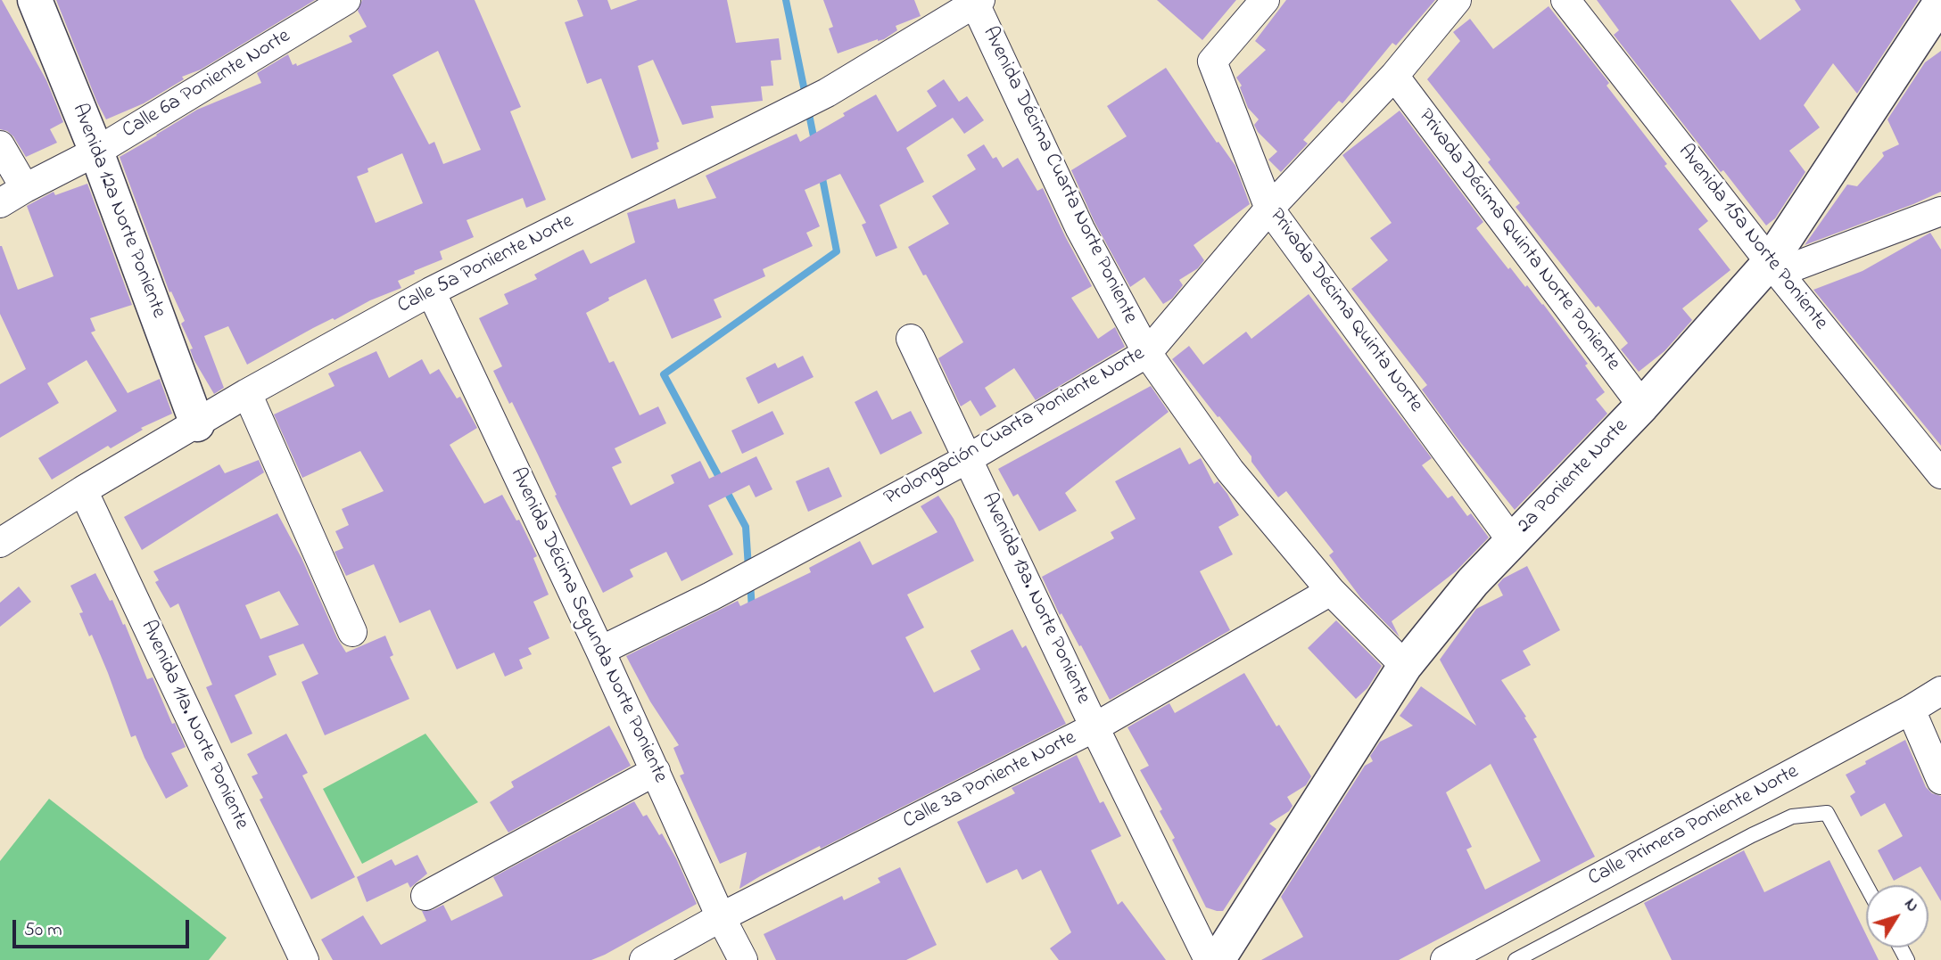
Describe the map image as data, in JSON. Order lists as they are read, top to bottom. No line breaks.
{"streets":{"street":["Calle 6a Poniente Norte","Avenida Décima Cuarta Norte Poniente","Avenida 12a Norte Poniente","Avenida 15a Norte Poniente","Privada Décima Quinta Norte Poniente","Calle 5a Poniente Norte","Privada Décima Quinta Norte","Prolongación Cuarta Poniente Norte","2a Poniente Norte","Avenida 13a. Norte Poniente","Avenida Décima Segunda Norte Poniente","Avenida 11a. Norte Poniente","Calle 3a Poniente Norte","Calle Primera Poniente Norte"]},"crossings":[["Calle 6a Poniente Norte","Avenida 12a Norte Poniente"],["Avenida Décima Cuarta Norte Poniente","Calle 5a Poniente Norte"],["Avenida Décima Cuarta Norte Poniente","Prolongación Cuarta Poniente Norte"],["Avenida Décima Cuarta Norte Poniente","2a Poniente Norte"],["Avenida Décima Cuarta Norte Poniente","Calle 3a Poniente Norte"],["Avenida 12a Norte Poniente","Calle 5a Poniente Norte"],["Avenida 15a Norte Poniente","2a Poniente Norte"],["Privada Décima Quinta Norte Poniente","Prolongación Cuarta Poniente Norte"],["Privada Décima Quinta Norte Poniente","2a Poniente Norte"],["Calle 5a Poniente Norte","Avenida Décima Segunda Norte Poniente"],["Calle 5a Poniente Norte","Avenida 11a. Norte Poniente"],["Privada Décima Quinta Norte","Prolongación Cuarta Poniente Norte"],["Privada Décima Quinta Norte","2a Poniente Norte"],["Prolongación Cuarta Poniente Norte","Avenida 13a. Norte Poniente"],["Prolongación Cuarta Poniente Norte","Avenida Décima Segunda Norte Poniente"],["Avenida 13a. Norte Poniente","Calle 3a Poniente Norte"],["Avenida Décima Segunda Norte Poniente","Calle 3a Poniente Norte"]],"scale_bar":"50 m","north":"top right"}
